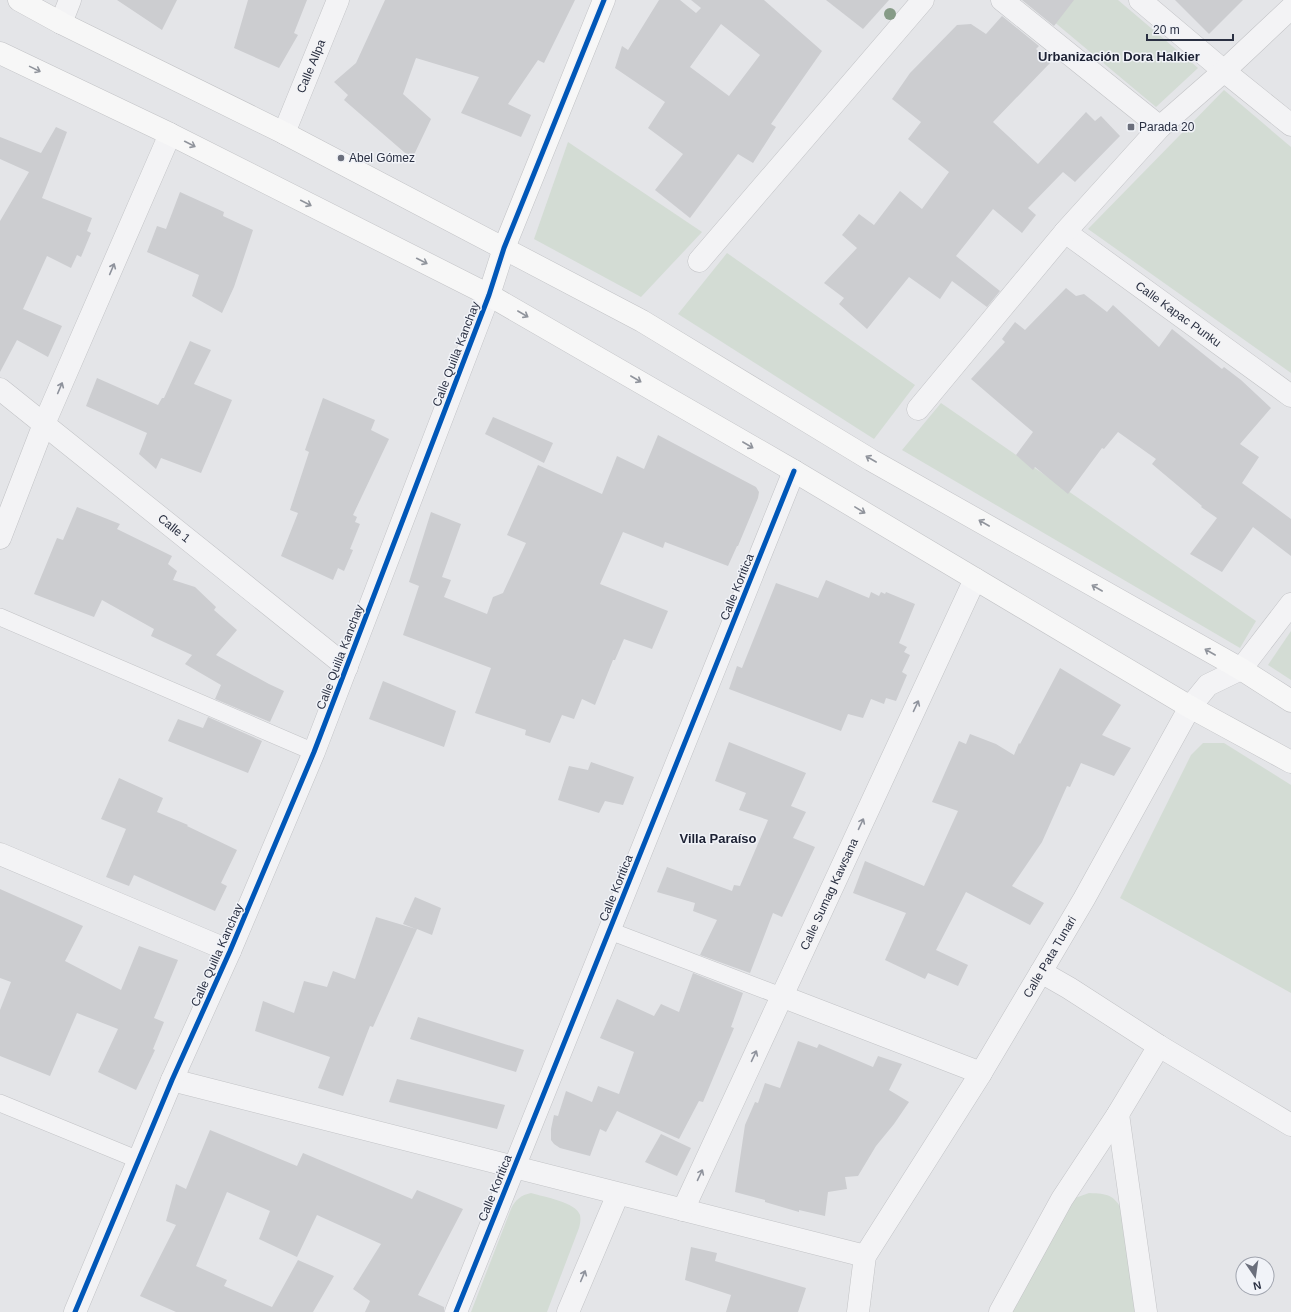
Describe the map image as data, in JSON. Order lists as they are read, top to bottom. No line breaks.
{"streets":{"main road":["Calle Quilla Kanchay"],"street":["Calle Allpa","Calle Kapac Punku","Calle 1","Calle Koritica","Calle Sumag Kawsana","Calle Pata Tunari"]},"crossings":[["Calle Quilla Kanchay","Calle 1"]],"one_way":["Calle Sumag Kawsana"],"districts":["Urbanización Dora Halkier","Villa Paraíso"],"places":{"transit":["Parada 20"],"other":["Abel Gómez"]},"scale_bar":"20 m","north":"bottom"}
